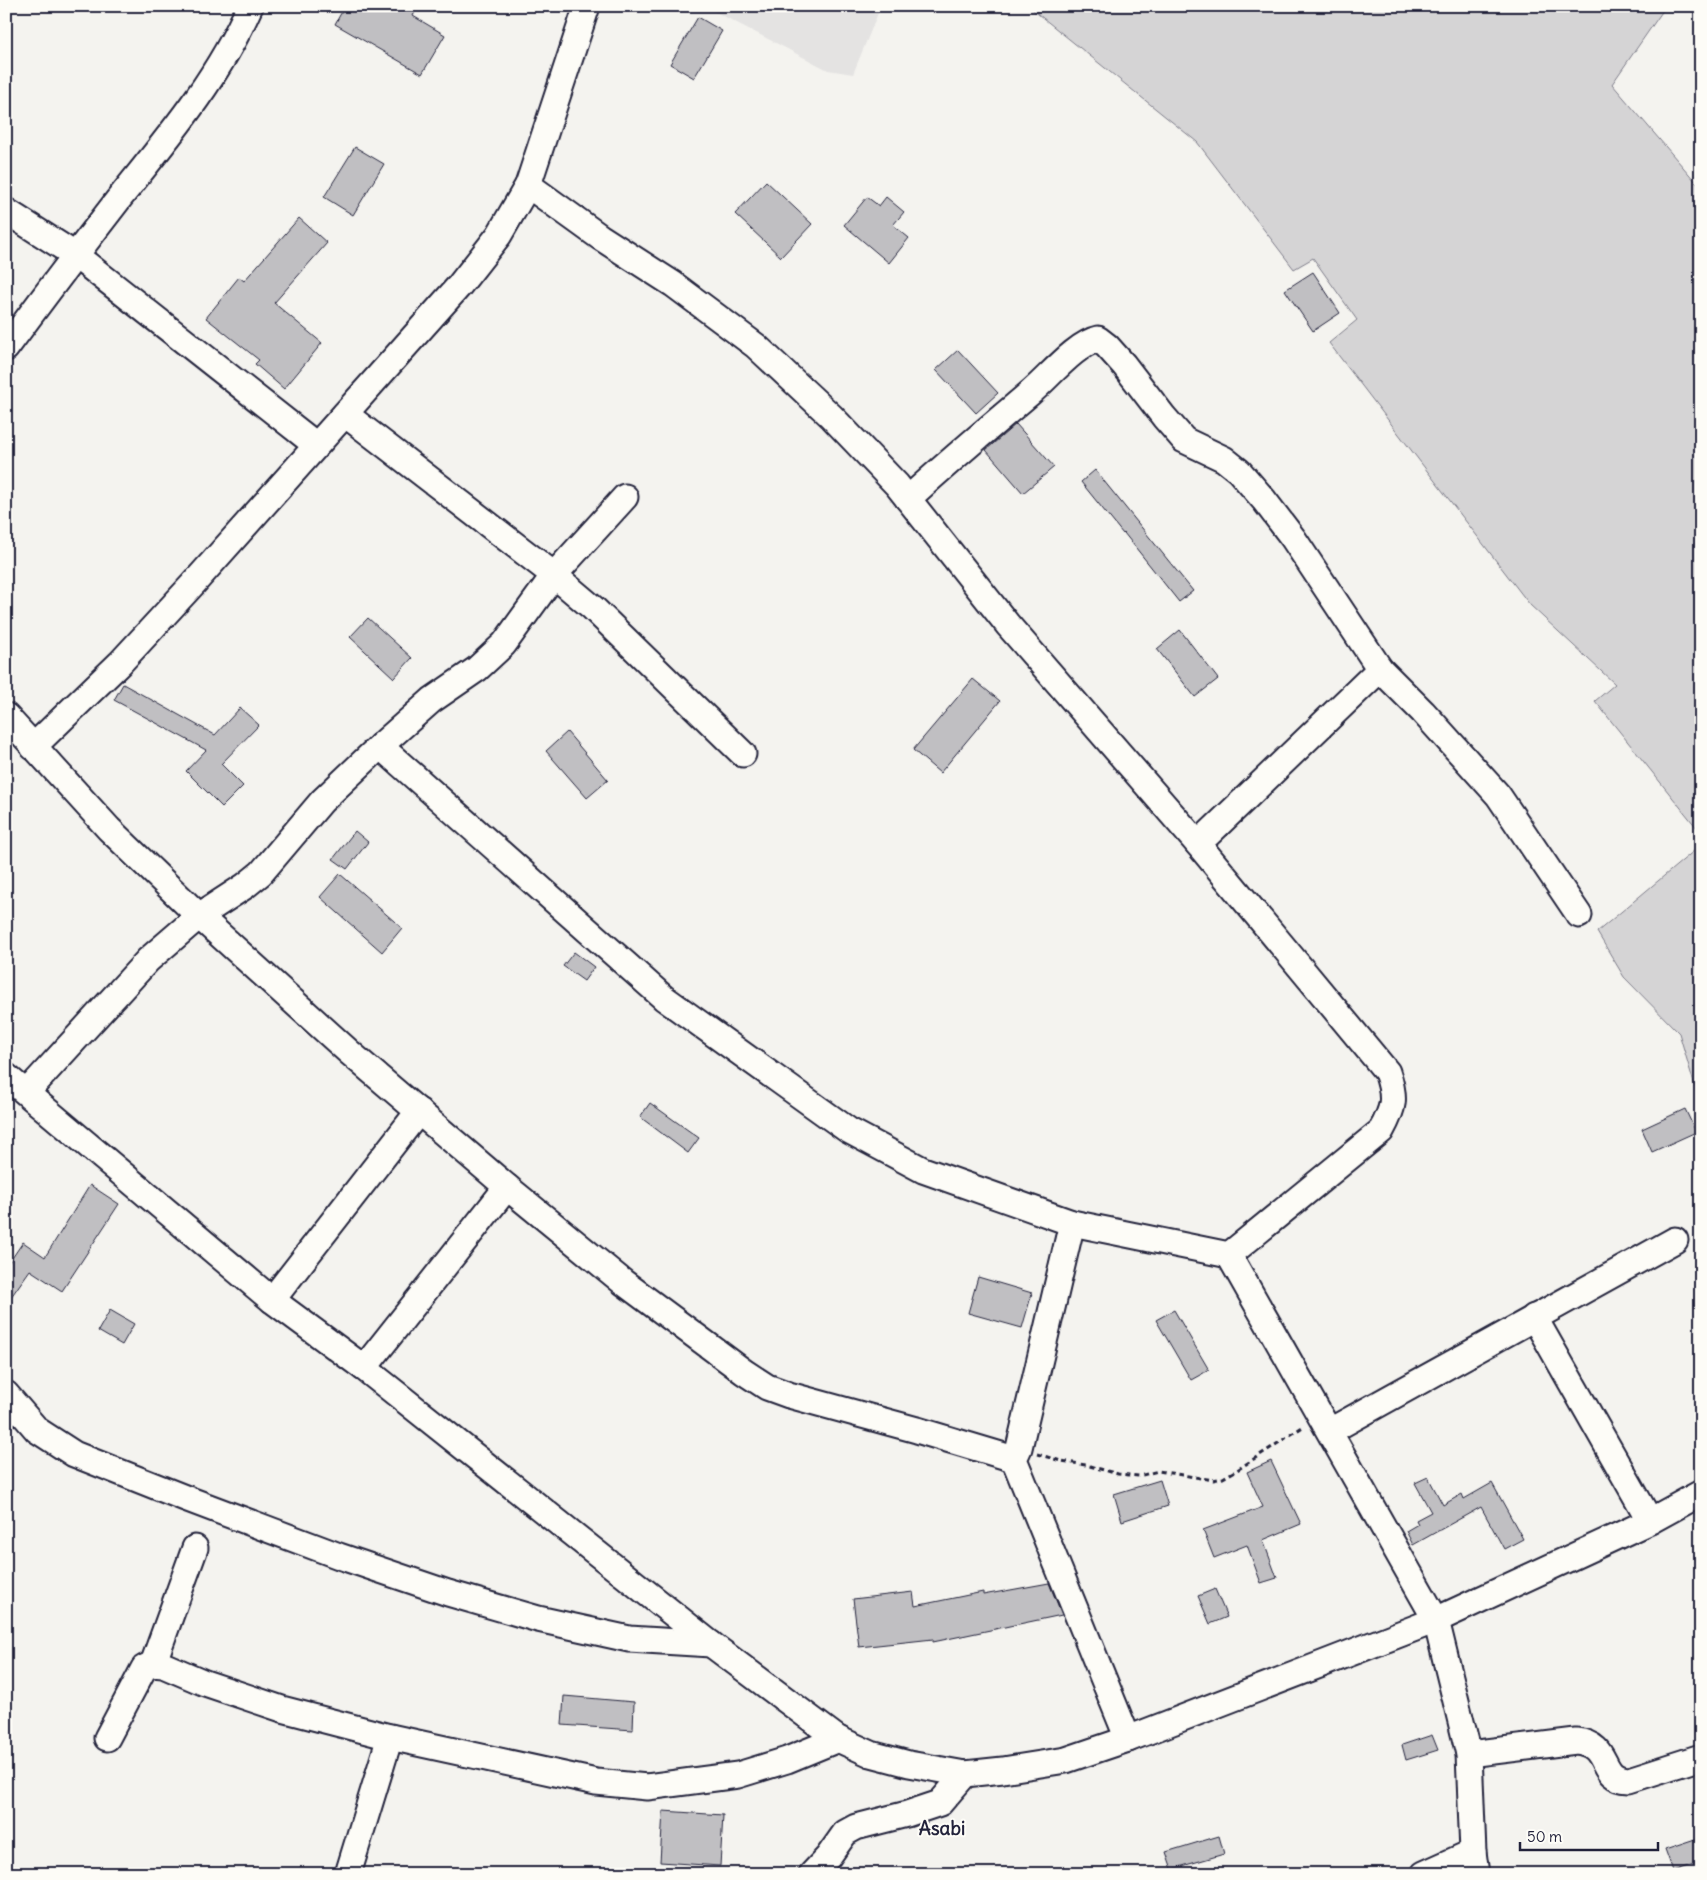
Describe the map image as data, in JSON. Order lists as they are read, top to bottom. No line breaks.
{"districts":["Asabi"],"scale_bar":"50 m"}
